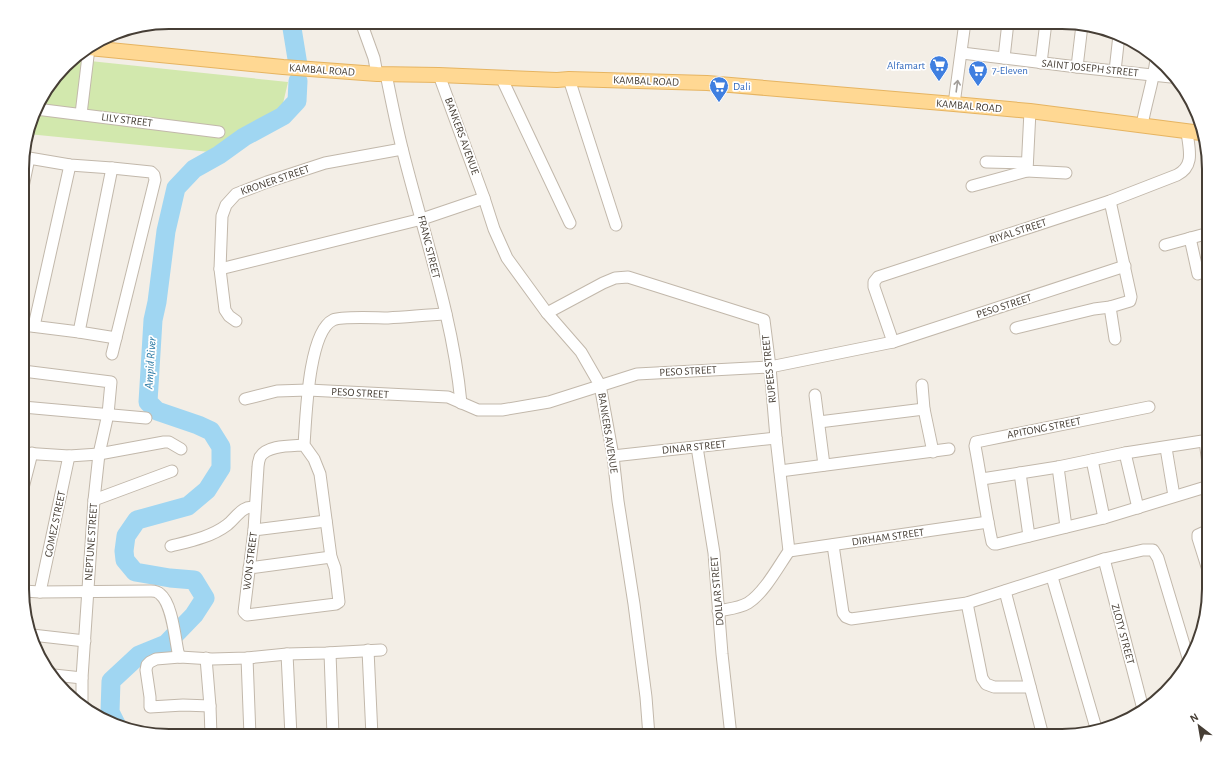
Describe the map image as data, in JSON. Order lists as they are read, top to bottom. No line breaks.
{"streets":{"main road":["KAMBAL ROAD"],"street":["SAINT JOSEPH STREET","LILY STREET","BANKERS AVENUE","KRONER STREET","RIYAL STREET","FRANC STREET","PESO STREET","RUPEES STREET","APITONG STREET","DINAR STREET","GOMEZ STREET","DIRHAM STREET","NEPTUNE STREET","WON STREET","DOLLAR STREET","ZLOTY STREET"]},"crossings":[["KAMBAL ROAD","BANKERS AVENUE"],["KAMBAL ROAD","RIYAL STREET"],["KAMBAL ROAD","FRANC STREET"],["BANKERS AVENUE","PESO STREET"],["BANKERS AVENUE","RUPEES STREET"],["BANKERS AVENUE","DINAR STREET"],["KRONER STREET","FRANC STREET"],["RIYAL STREET","PESO STREET"],["FRANC STREET","PESO STREET"],["PESO STREET","RUPEES STREET"],["RUPEES STREET","DINAR STREET"],["RUPEES STREET","DIRHAM STREET"],["DINAR STREET","DOLLAR STREET"]],"water":["Ampid River"],"places":{"supermarket":["Alfamart","7-Eleven","Dali"]},"north":"top left"}
